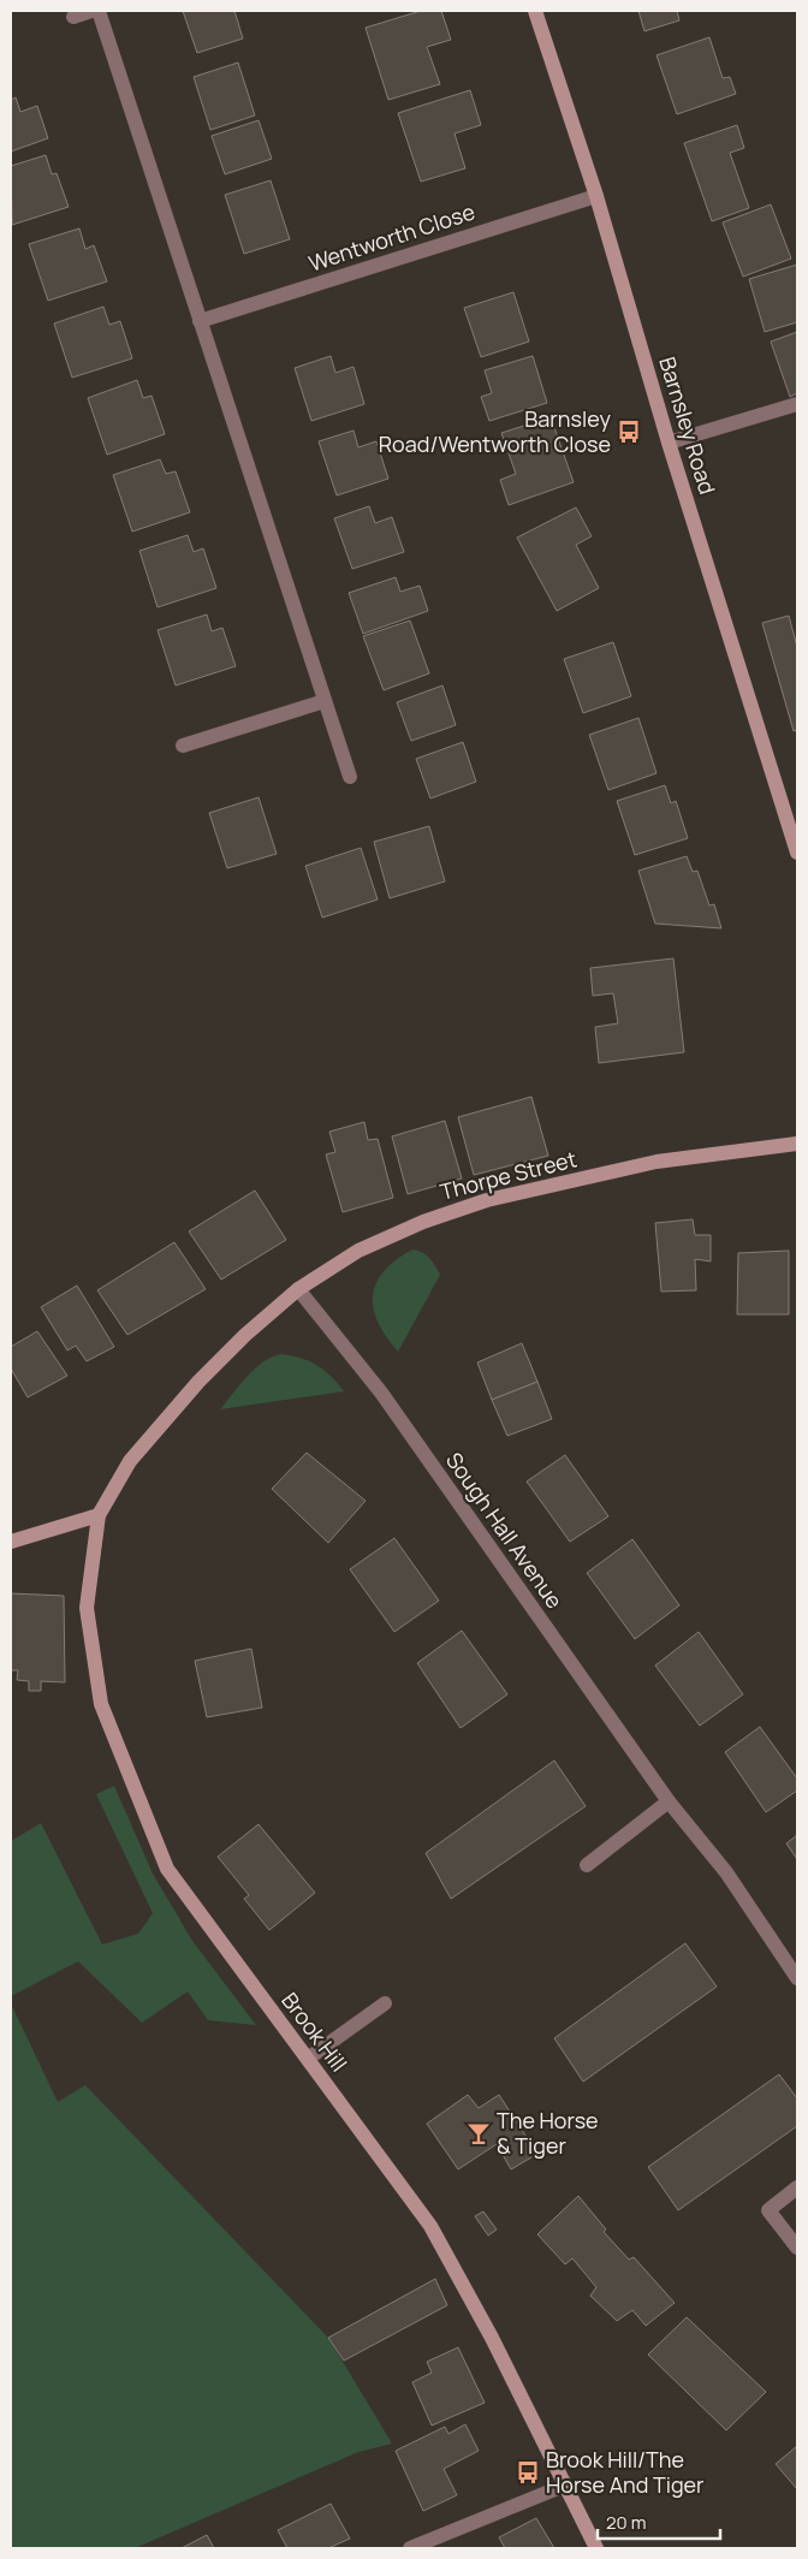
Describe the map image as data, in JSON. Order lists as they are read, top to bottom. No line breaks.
{"streets":{"main road":["Barnsley Road","Thorpe Street","Brook Hill"],"street":["Wentworth Close","Sough Hall Avenue"]},"crossings":[["Wentworth Close","Barnsley Road"],["Thorpe Street","Sough Hall Avenue"],["Thorpe Street","Brook Hill"]],"places":{"bus stop":["Barnsley Road/Wentworth Close","Brook Hill/The Horse And Tiger"],"bar":["The Horse & Tiger"]},"scale_bar":"20 m"}
